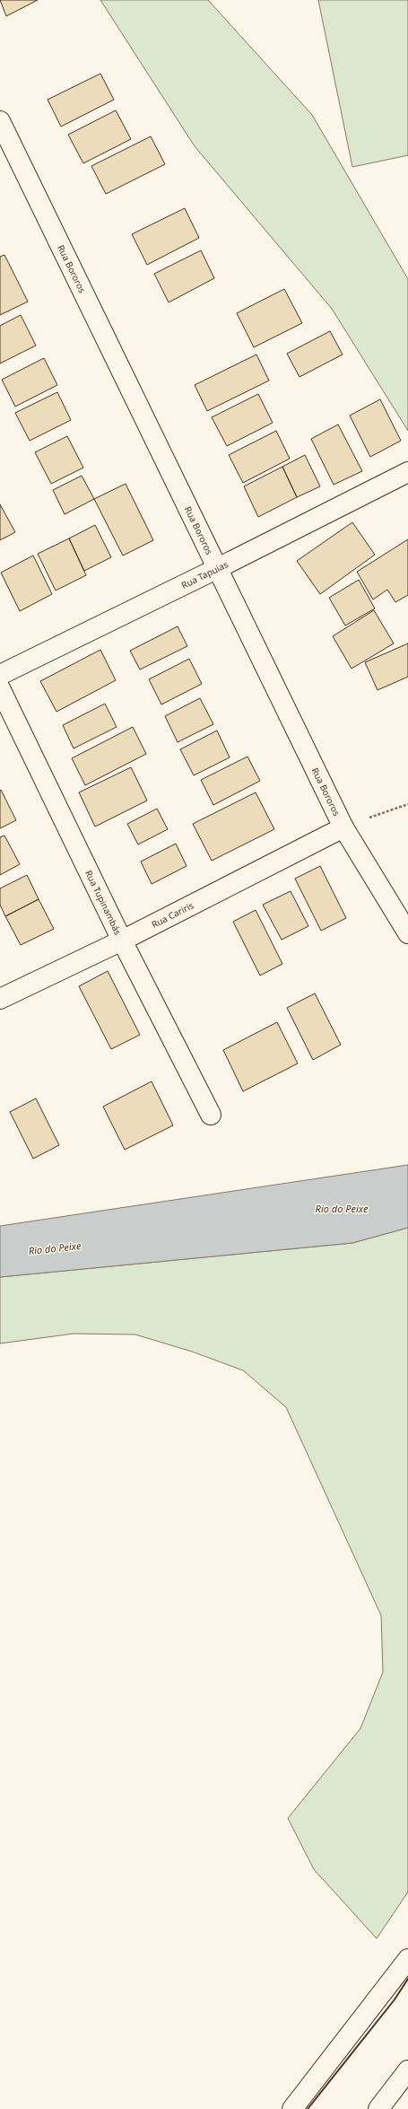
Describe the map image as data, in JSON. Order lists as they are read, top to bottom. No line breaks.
{"streets":{"street":["Rua Bororos","Rua Tapuias","Rua Tupinambás","Rua Cariris"]},"crossings":[["Rua Bororos","Rua Tapuias"],["Rua Bororos","Rua Cariris"],["Rua Tupinambás","Rua Cariris"]],"water":["Rio do Peixe"]}
